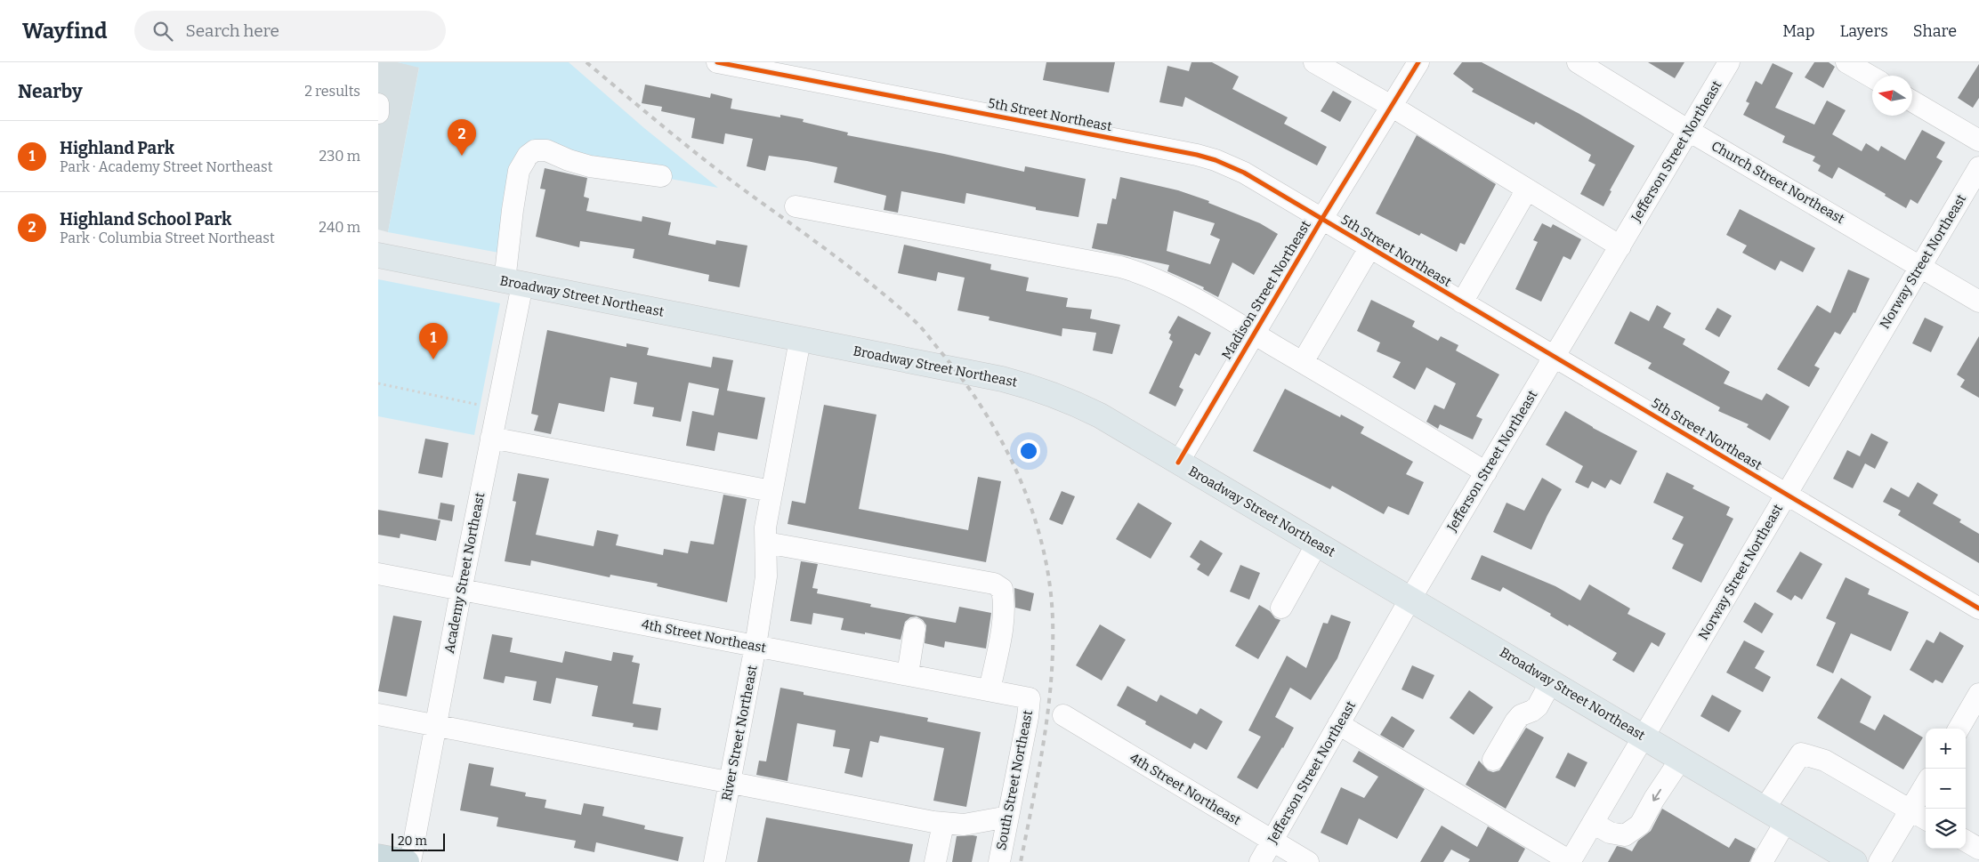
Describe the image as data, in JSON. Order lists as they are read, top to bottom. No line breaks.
{"streets":{"main road":["Broadway Street Northeast"],"street":["5th Street Northeast","Jefferson Street Northeast","Church Street Northeast","Norway Street Northeast","Madison Street Northeast","Academy Street Northeast","4th Street Northeast","River Street Northeast","South Street Northeast"]},"crossings":[["5th Street Northeast","Jefferson Street Northeast"],["5th Street Northeast","Norway Street Northeast"],["5th Street Northeast","Madison Street Northeast"],["Jefferson Street Northeast","Church Street Northeast"],["Jefferson Street Northeast","Broadway Street Northeast"],["Jefferson Street Northeast","4th Street Northeast"],["Church Street Northeast","Norway Street Northeast"],["Norway Street Northeast","Broadway Street Northeast"],["Madison Street Northeast","Broadway Street Northeast"],["Broadway Street Northeast","Academy Street Northeast"],["Broadway Street Northeast","River Street Northeast"],["Academy Street Northeast","4th Street Northeast"],["4th Street Northeast","River Street Northeast"],["4th Street Northeast","South Street Northeast"]],"scale_bar":"20 m","north":"left","page":{"header":"Wayfind","search":"Search here","nav":["Map","Layers","Share"],"heading":["Nearby","2 results"],"pins":["2","1"],"list":[{"mark":"1","name":"Highland Park","note":"Park · Academy Street Northeast","value":"230 m"},{"mark":"2","name":"Highland School Park","note":"Park · Columbia Street Northeast","value":"240 m"}],"map_buttons":["+","−"],"scale":"20 m"}}
